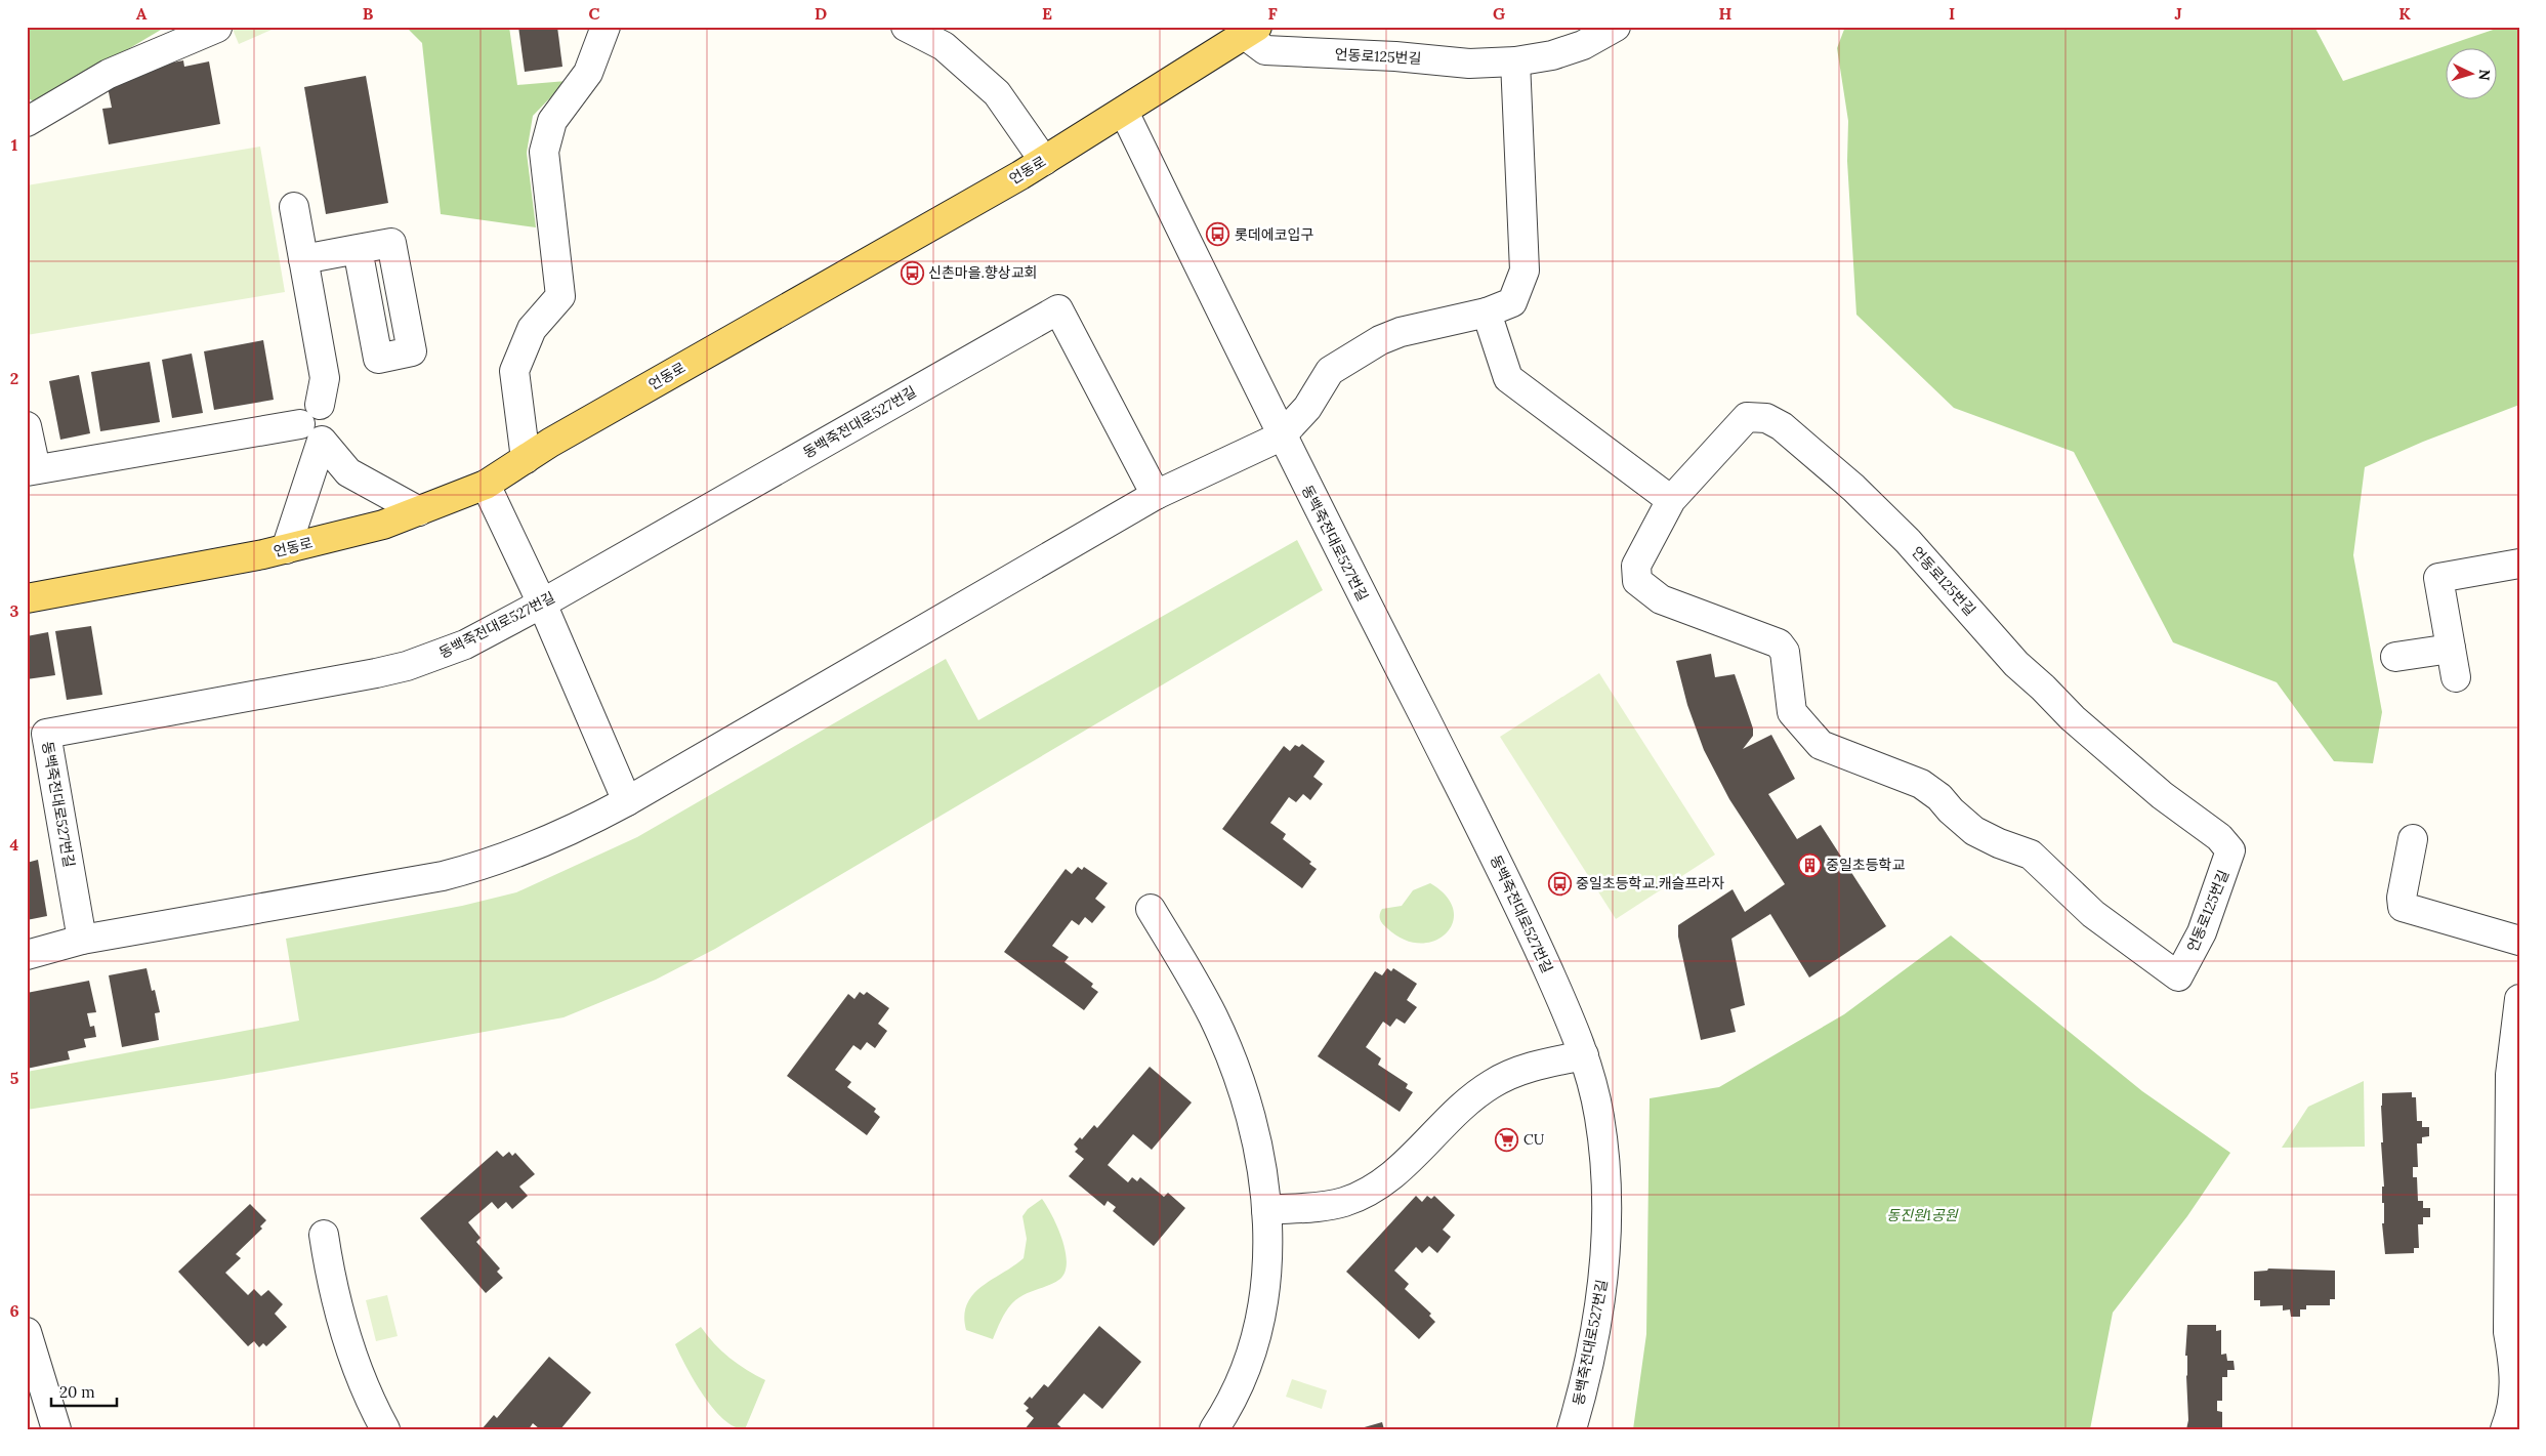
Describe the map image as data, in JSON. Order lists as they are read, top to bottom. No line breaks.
{"streets":{"main road":["언동로"],"street":["언동로125번길","동백죽전대로527번길"]},"crossings":[["언동로125번길","언동로"],["언동로","동백죽전대로527번길"]],"parks":["동진원1공원"],"places":{"bus stop":["롯데에코입구","신촌마을.향상교회","중일초등학교.캐슬프라자"],"building":["중일초등학교"],"supermarket":["CU"]},"scale_bar":"20 m","north":"right","grid":{"columns":["A","B","C","D","E","F","G","H","I","J","K"],"rows":["1","2","3","4","5","6"]}}
